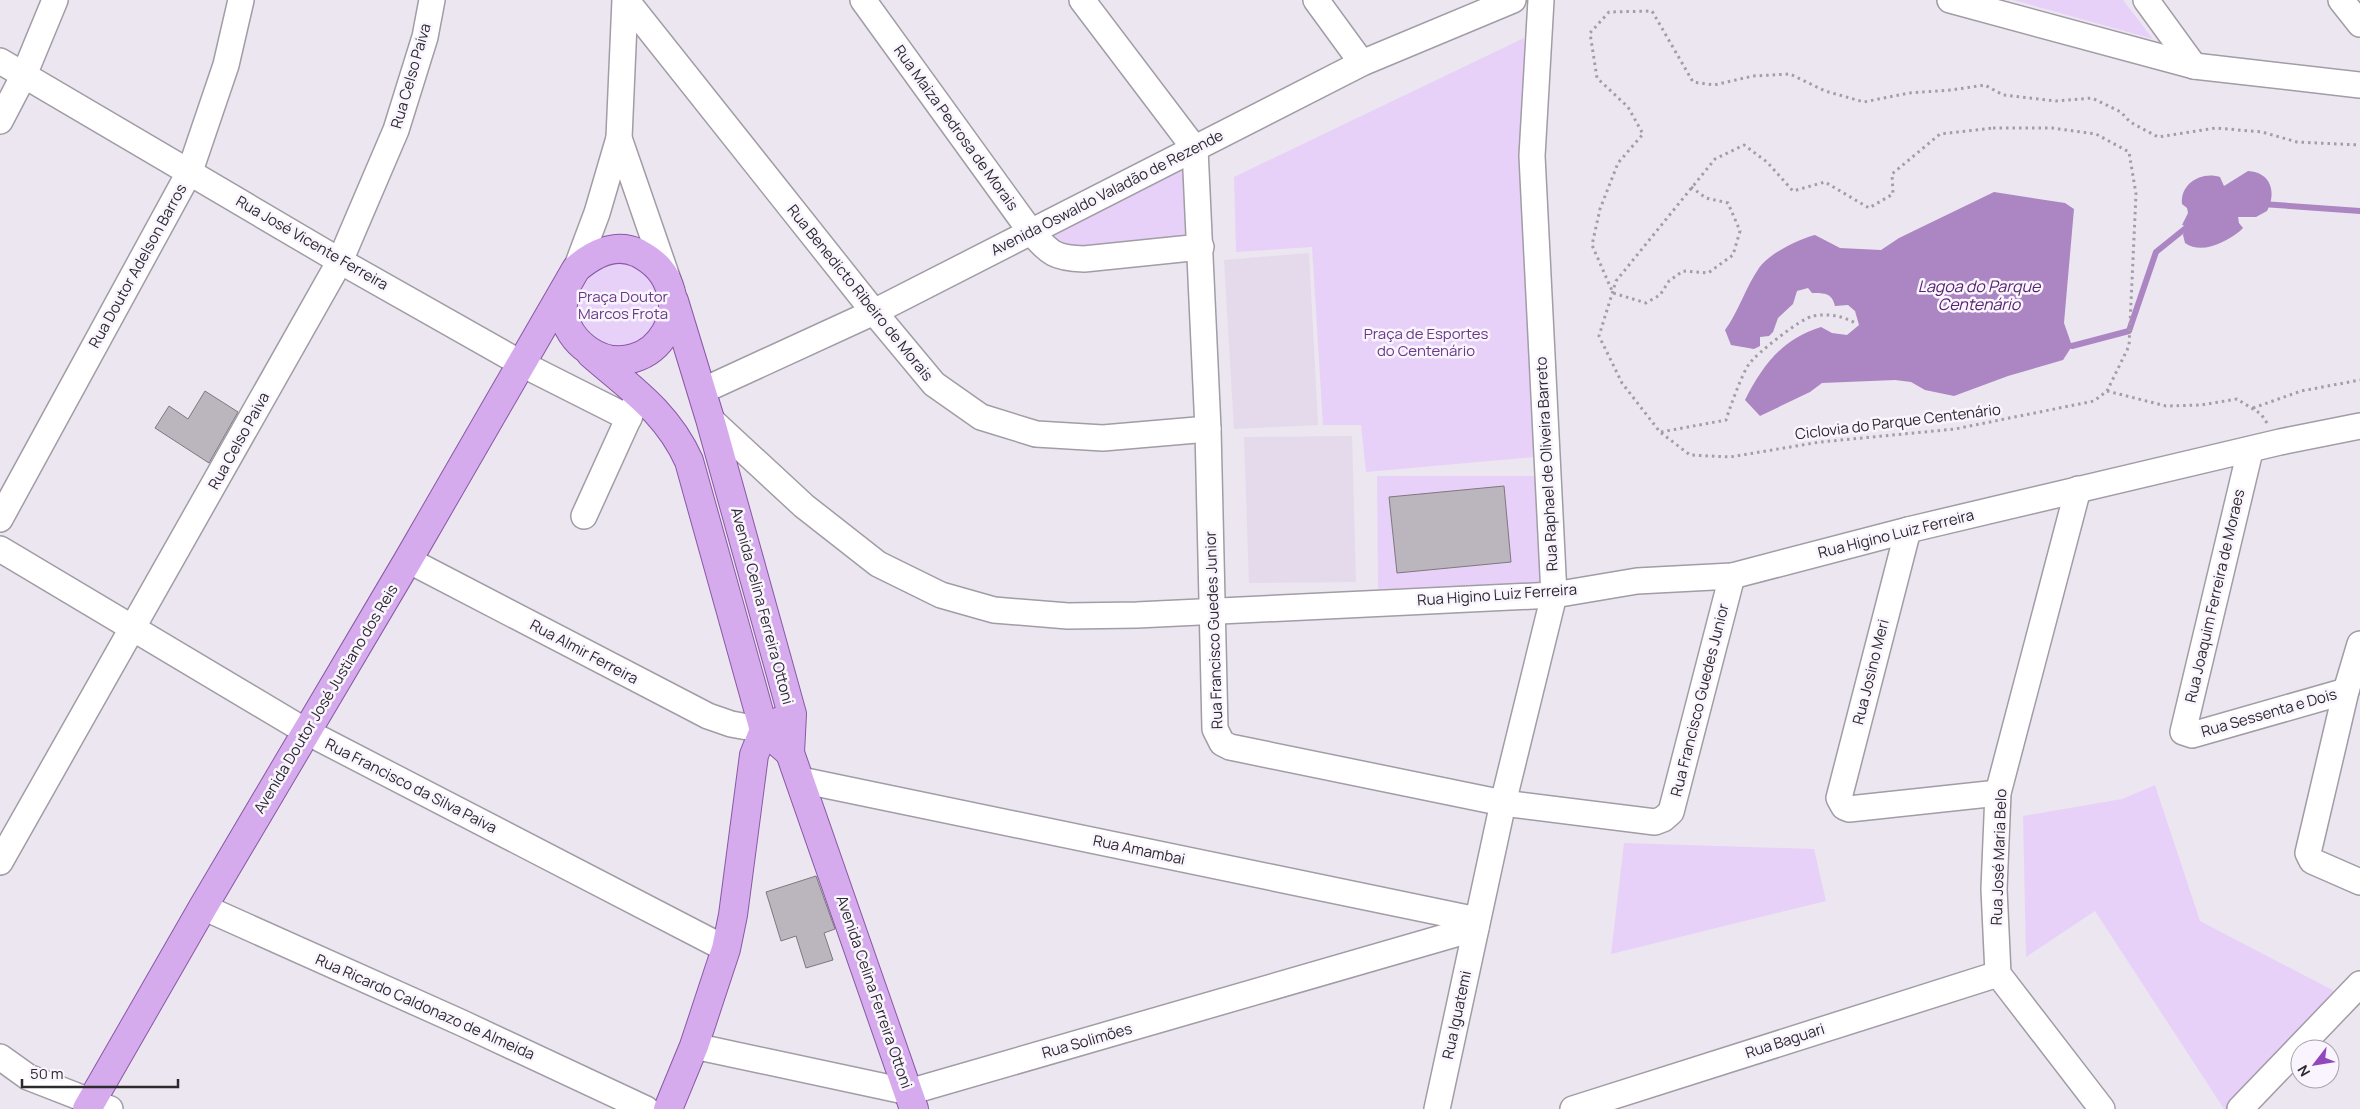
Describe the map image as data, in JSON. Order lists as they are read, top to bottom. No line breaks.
{"streets":{"main road":["Avenida Celina Ferreira Ottoni","Avenida Doutor José Justiano dos Reis"],"street":["Rua Celso Paiva","Rua Maiza Pedrosa de Morais","Avenida Oswaldo Valadão de Rezende","Rua José Vicente Ferreira","Rua Doutor Adelson Barros","Rua Benedicto Ribeiro de Morais","Rua Raphael de Oliveira Barreto","Rua Higino Luiz Ferreira","Rua Joaquim Ferreira de Moraes","Rua Francisco Guedes Junior","Rua Almir Ferreira","Rua Josino Meri","Rua Sessenta e Dois","Rua Francisco da Silva Paiva","Rua Amambai","Rua José Maria Belo","Rua Ricardo Caldonazo de Almeida","Rua Iguatemi","Rua Solimões","Rua Baguari"],"path":["Ciclovia do Parque Centenário"]},"crossings":[["Rua Celso Paiva","Rua José Vicente Ferreira"],["Rua Celso Paiva","Rua Francisco da Silva Paiva"],["Rua Maiza Pedrosa de Morais","Avenida Oswaldo Valadão de Rezende"],["Rua Maiza Pedrosa de Morais","Rua Francisco Guedes Junior"],["Avenida Oswaldo Valadão de Rezende","Rua Benedicto Ribeiro de Morais"],["Avenida Oswaldo Valadão de Rezende","Avenida Celina Ferreira Ottoni"],["Avenida Oswaldo Valadão de Rezende","Rua Francisco Guedes Junior"],["Rua José Vicente Ferreira","Rua Doutor Adelson Barros"],["Rua José Vicente Ferreira","Avenida Doutor José Justiano dos Reis"],["Rua Benedicto Ribeiro de Morais","Avenida Celina Ferreira Ottoni"],["Rua Benedicto Ribeiro de Morais","Rua Francisco Guedes Junior"],["Rua Raphael de Oliveira Barreto","Rua Higino Luiz Ferreira"],["Rua Raphael de Oliveira Barreto","Rua Francisco Guedes Junior"],["Rua Raphael de Oliveira Barreto","Rua Amambai"],["Rua Raphael de Oliveira Barreto","Rua Iguatemi"],["Rua Raphael de Oliveira Barreto","Rua Solimões"],["Rua Higino Luiz Ferreira","Rua Joaquim Ferreira de Moraes"],["Rua Higino Luiz Ferreira","Avenida Celina Ferreira Ottoni"],["Rua Higino Luiz Ferreira","Rua Francisco Guedes Junior"],["Rua Higino Luiz Ferreira","Rua Josino Meri"],["Rua Higino Luiz Ferreira","Rua José Maria Belo"],["Rua Joaquim Ferreira de Moraes","Rua Sessenta e Dois"],["Avenida Celina Ferreira Ottoni","Avenida Doutor José Justiano dos Reis"],["Avenida Celina Ferreira Ottoni","Rua Amambai"],["Avenida Celina Ferreira Ottoni","Rua Solimões"],["Rua Almir Ferreira","Avenida Doutor José Justiano dos Reis"],["Rua Josino Meri","Rua José Maria Belo"],["Avenida Doutor José Justiano dos Reis","Rua Francisco da Silva Paiva"],["Avenida Doutor José Justiano dos Reis","Rua Ricardo Caldonazo de Almeida"],["Rua Amambai","Rua Iguatemi"],["Rua Amambai","Rua Solimões"],["Rua José Maria Belo","Rua Baguari"],["Rua Iguatemi","Rua Solimões"]],"water":["Lagoa do Parque Centenário"],"parks":["Praça Doutor Marcos Frota","Praça de Esportes do Centenário"],"scale_bar":"50 m","north":"bottom left"}
